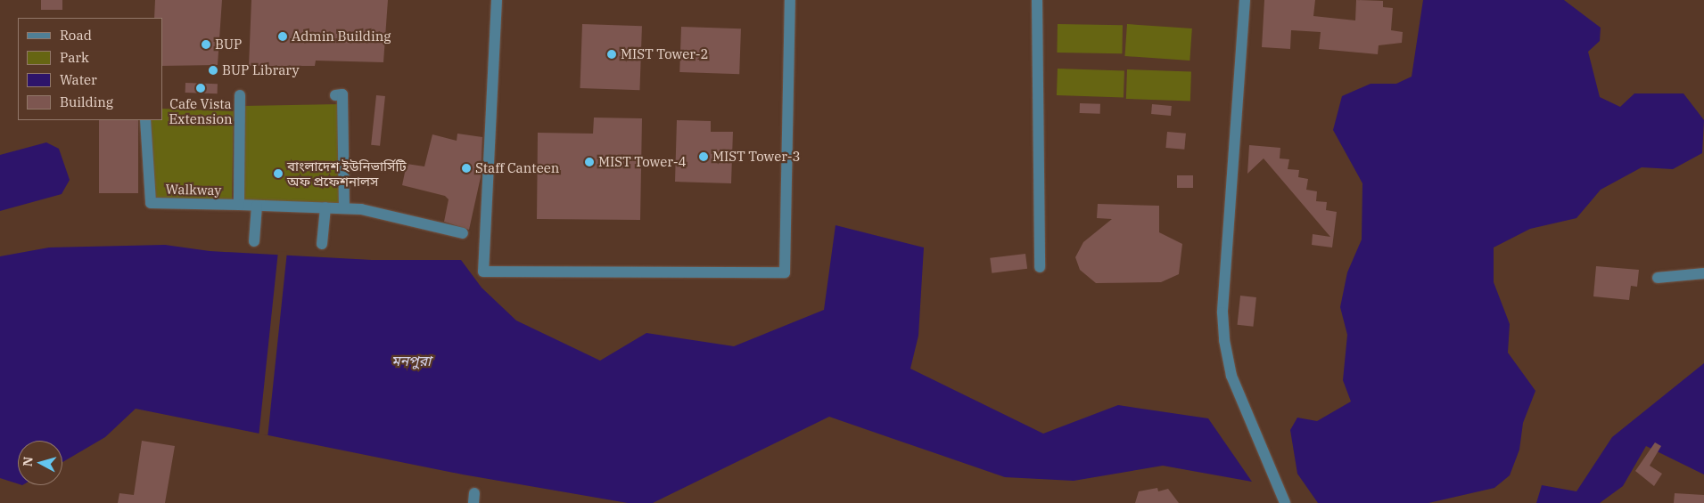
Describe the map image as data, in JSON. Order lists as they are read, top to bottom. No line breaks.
{"streets":{"street":["Walkway"]},"water":["মনপুরা"],"places":["Admin Building","BUP","MIST Tower-2","BUP Library","Cafe Vista Extension","MIST Tower-3","MIST Tower-4","Staff Canteen","বাংলাদেশ ইউনিভার্সিটি অফ প্রফেশনালস"],"legend":["Road","Park","Water","Building"],"north":"left"}
